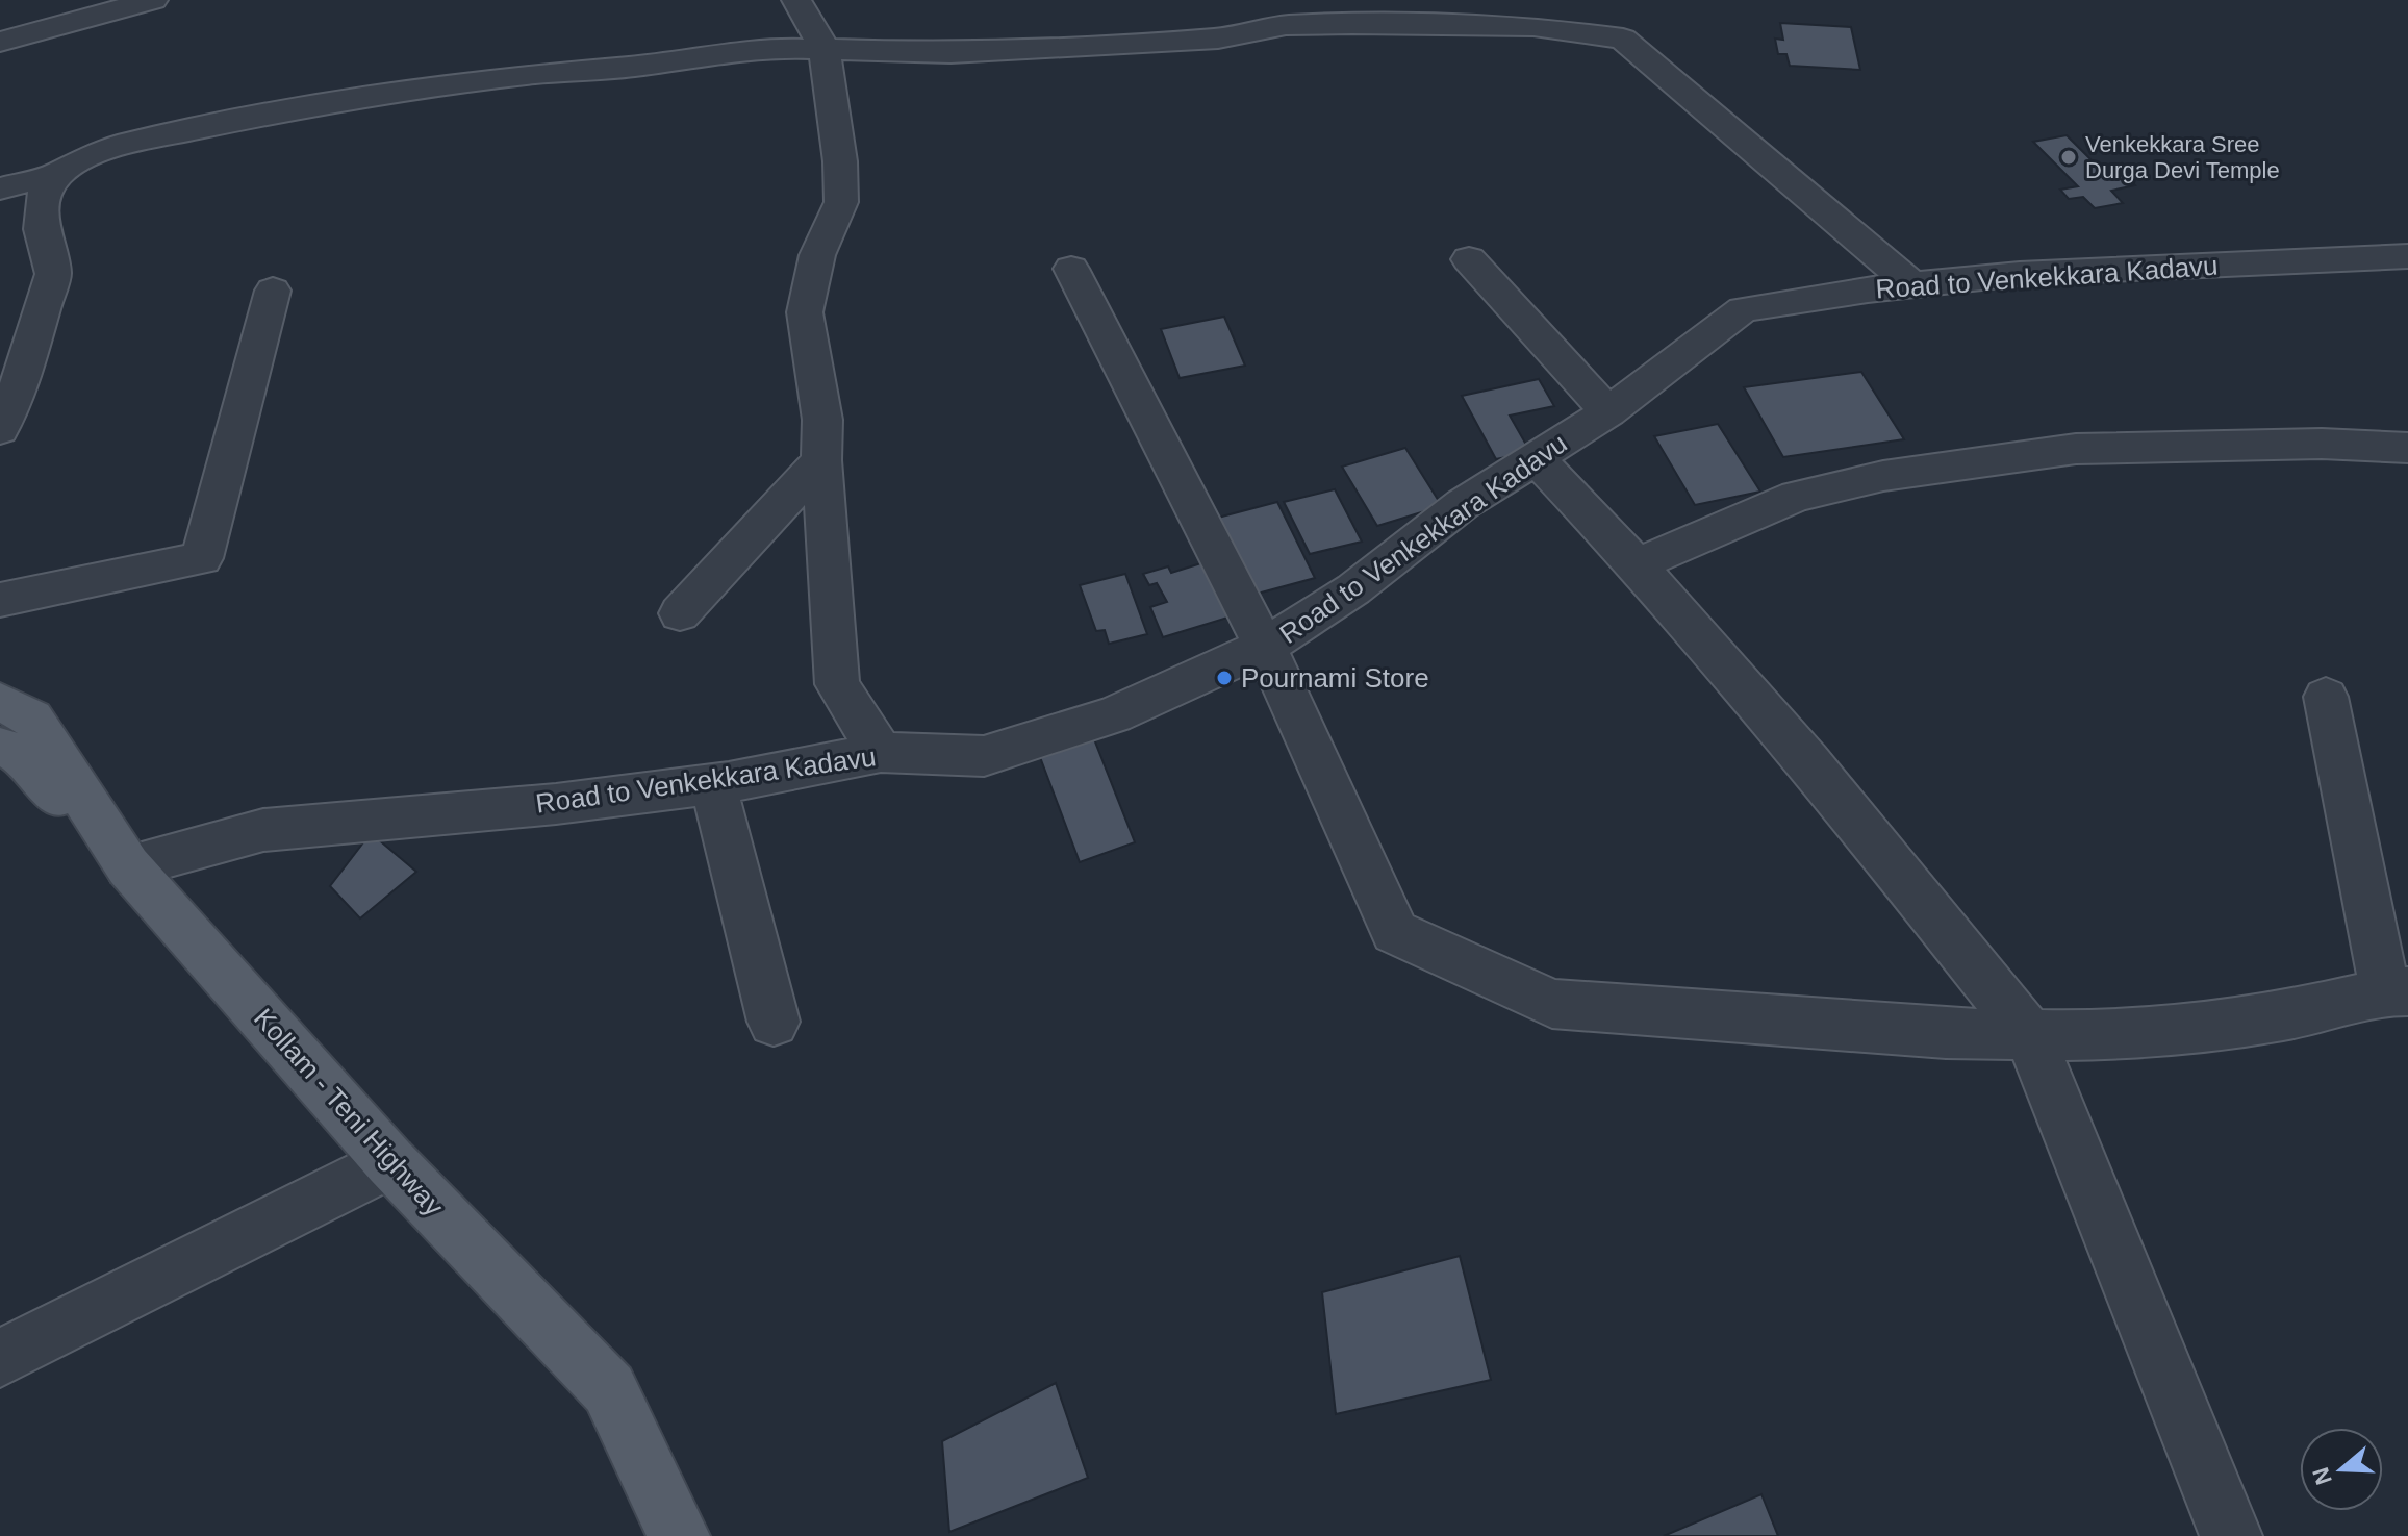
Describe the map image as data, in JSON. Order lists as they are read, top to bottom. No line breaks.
{"streets":{"main road":["Kollam - Teni Highway"],"street":["Road to Venkekkara Kadavu"]},"crossings":[["Road to Venkekkara Kadavu","Kollam - Teni Highway"]],"places":["Venkekkara Sree Durga Devi Temple","Pournami Store"],"north":"left"}
